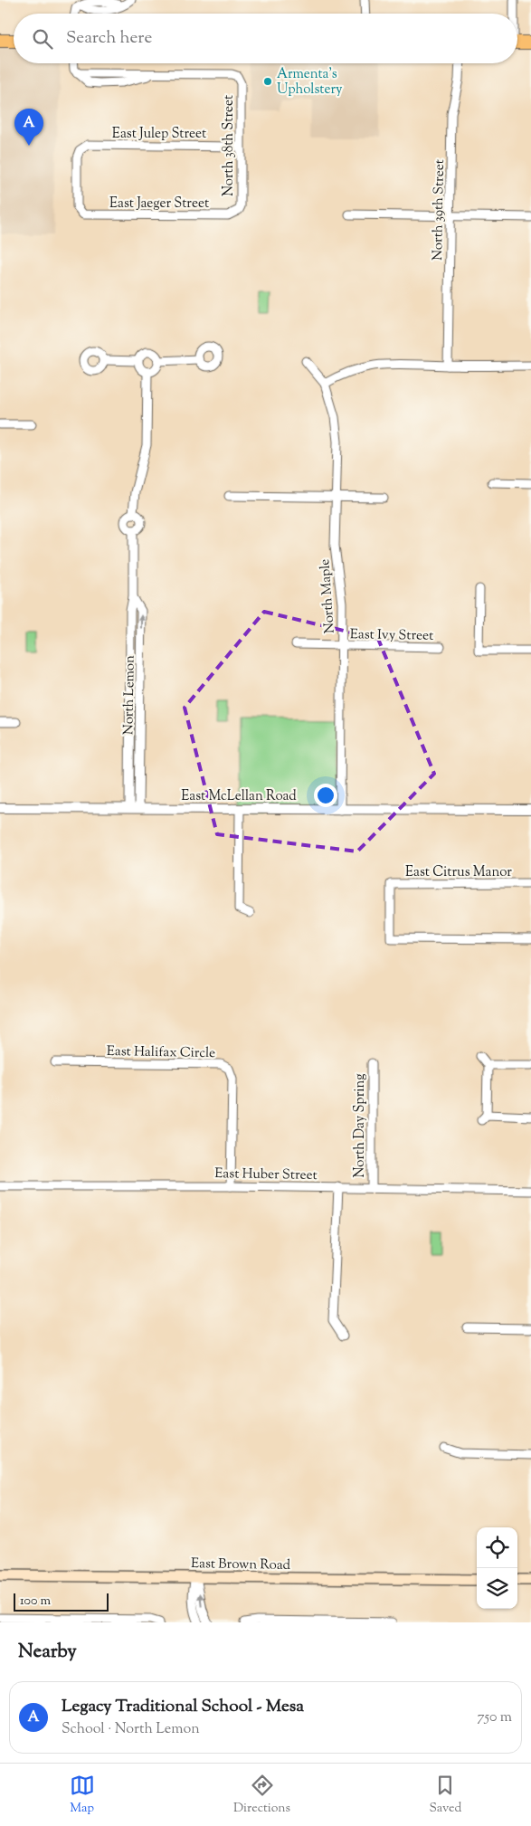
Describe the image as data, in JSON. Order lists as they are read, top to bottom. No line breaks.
{"streets":{"main road":["East Brown Road"],"street":["East Julep Street","North 38th Street","East Jaeger Street","North 39th Street","North Maple","East Ivy Street","North Lemon","East McLellan Road","East Citrus Manor","East Halifax Circle","North Day Spring","East Huber Street"]},"crossings":[["East Julep Street","North 38th Street"],["East Julep Street","East Jaeger Street"],["North 38th Street","East Jaeger Street"],["North Maple","East Ivy Street"],["North Maple","East McLellan Road"],["North Lemon","East McLellan Road"],["East Halifax Circle","East Huber Street"],["North Day Spring","East Huber Street"]],"places":["Armenta's Upholstery"],"scale_bar":"100 m","page":{"search":"Search here","pins":"A","scale":"100 m","heading":"Nearby","list":[{"mark":"A","name":"Legacy Traditional School - Mesa","note":"School · North Lemon","value":"750 m"}],"nav":["Map","Directions","Saved"]}}
